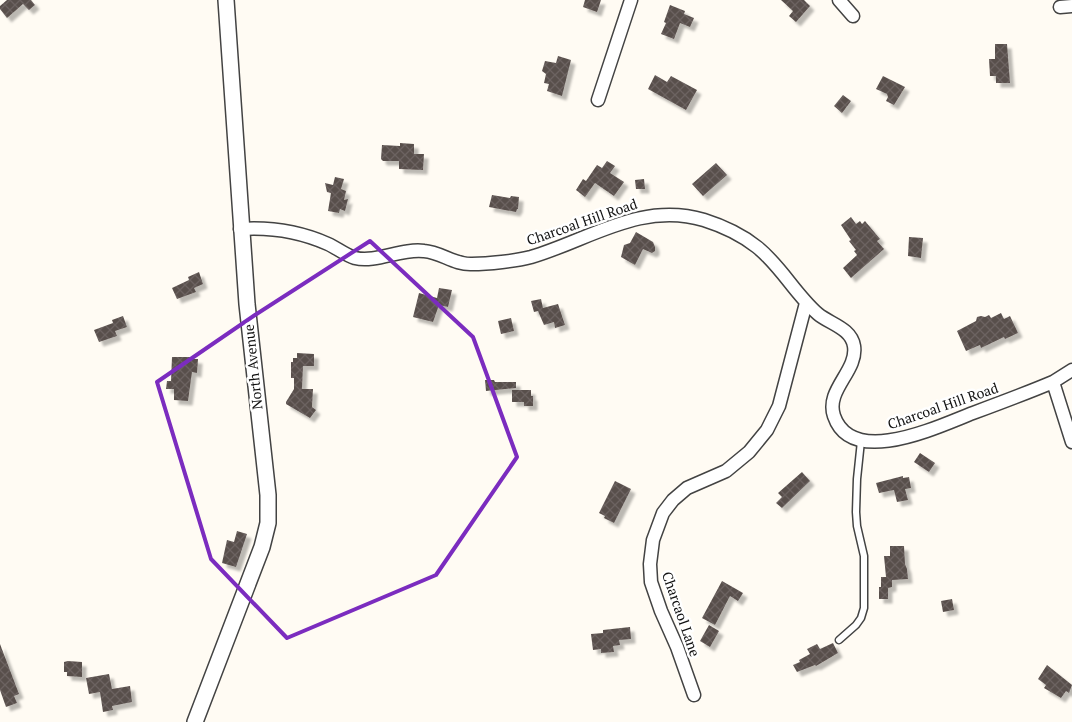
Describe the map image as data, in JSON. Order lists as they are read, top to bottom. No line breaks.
{"streets":{"street":["Charcoal Hill Road","North Avenue","Charcaol Lane"]},"crossings":[["Charcoal Hill Road","North Avenue"],["Charcoal Hill Road","Charcaol Lane"]]}
